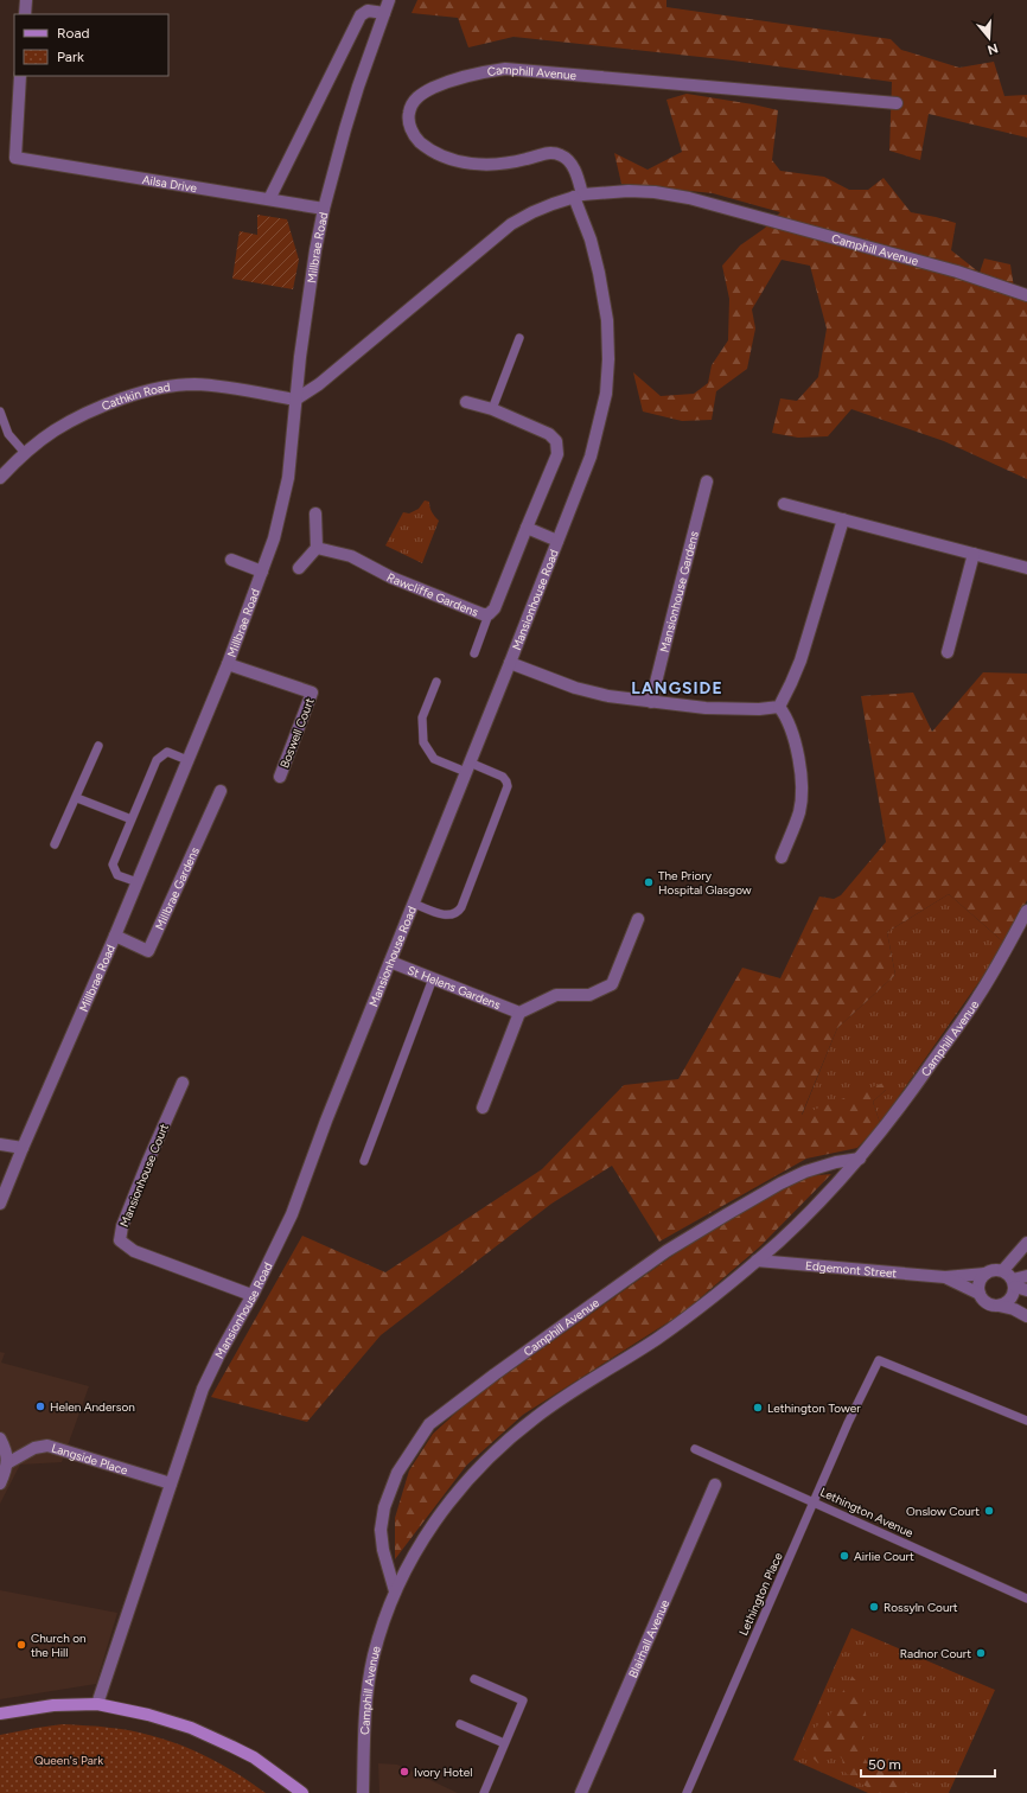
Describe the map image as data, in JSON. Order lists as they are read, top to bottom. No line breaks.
{"streets":{"street":["Camphill Avenue","Ailsa Drive","Millbrae Road","Cathkin Road","Mansionhouse Gardens","Rawcliffe Gardens","Mansionhouse Road","Boswell Court","Millbrae Gardens","St Helens Gardens","Mansionhouse Court","Edgemont Street","Langside Place","Blairhall Avenue"],"lane":["Lethington Avenue","Lethington Place"]},"crossings":[["Camphill Avenue","Millbrae Road"],["Camphill Avenue","Cathkin Road"],["Camphill Avenue","Mansionhouse Road"],["Camphill Avenue","Edgemont Street"],["Ailsa Drive","Millbrae Road"],["Millbrae Road","Cathkin Road"],["Millbrae Road","Boswell Court"],["Millbrae Road","Millbrae Gardens"],["Mansionhouse Road","St Helens Gardens"],["Mansionhouse Road","Mansionhouse Court"],["Mansionhouse Road","Langside Place"],["Lethington Avenue","Lethington Place"]],"districts":["LANGSIDE"],"parks":["Queen's Park"],"places":["The Priory Hospital Glasgow","Helen Anderson","Lethington Tower","Onslow Court","Airlie Court","Rossyln Court","Church on the Hill","Radnor Court","Ivory Hotel"],"legend":["Road","Park"],"scale_bar":"50 m","north":"bottom"}
